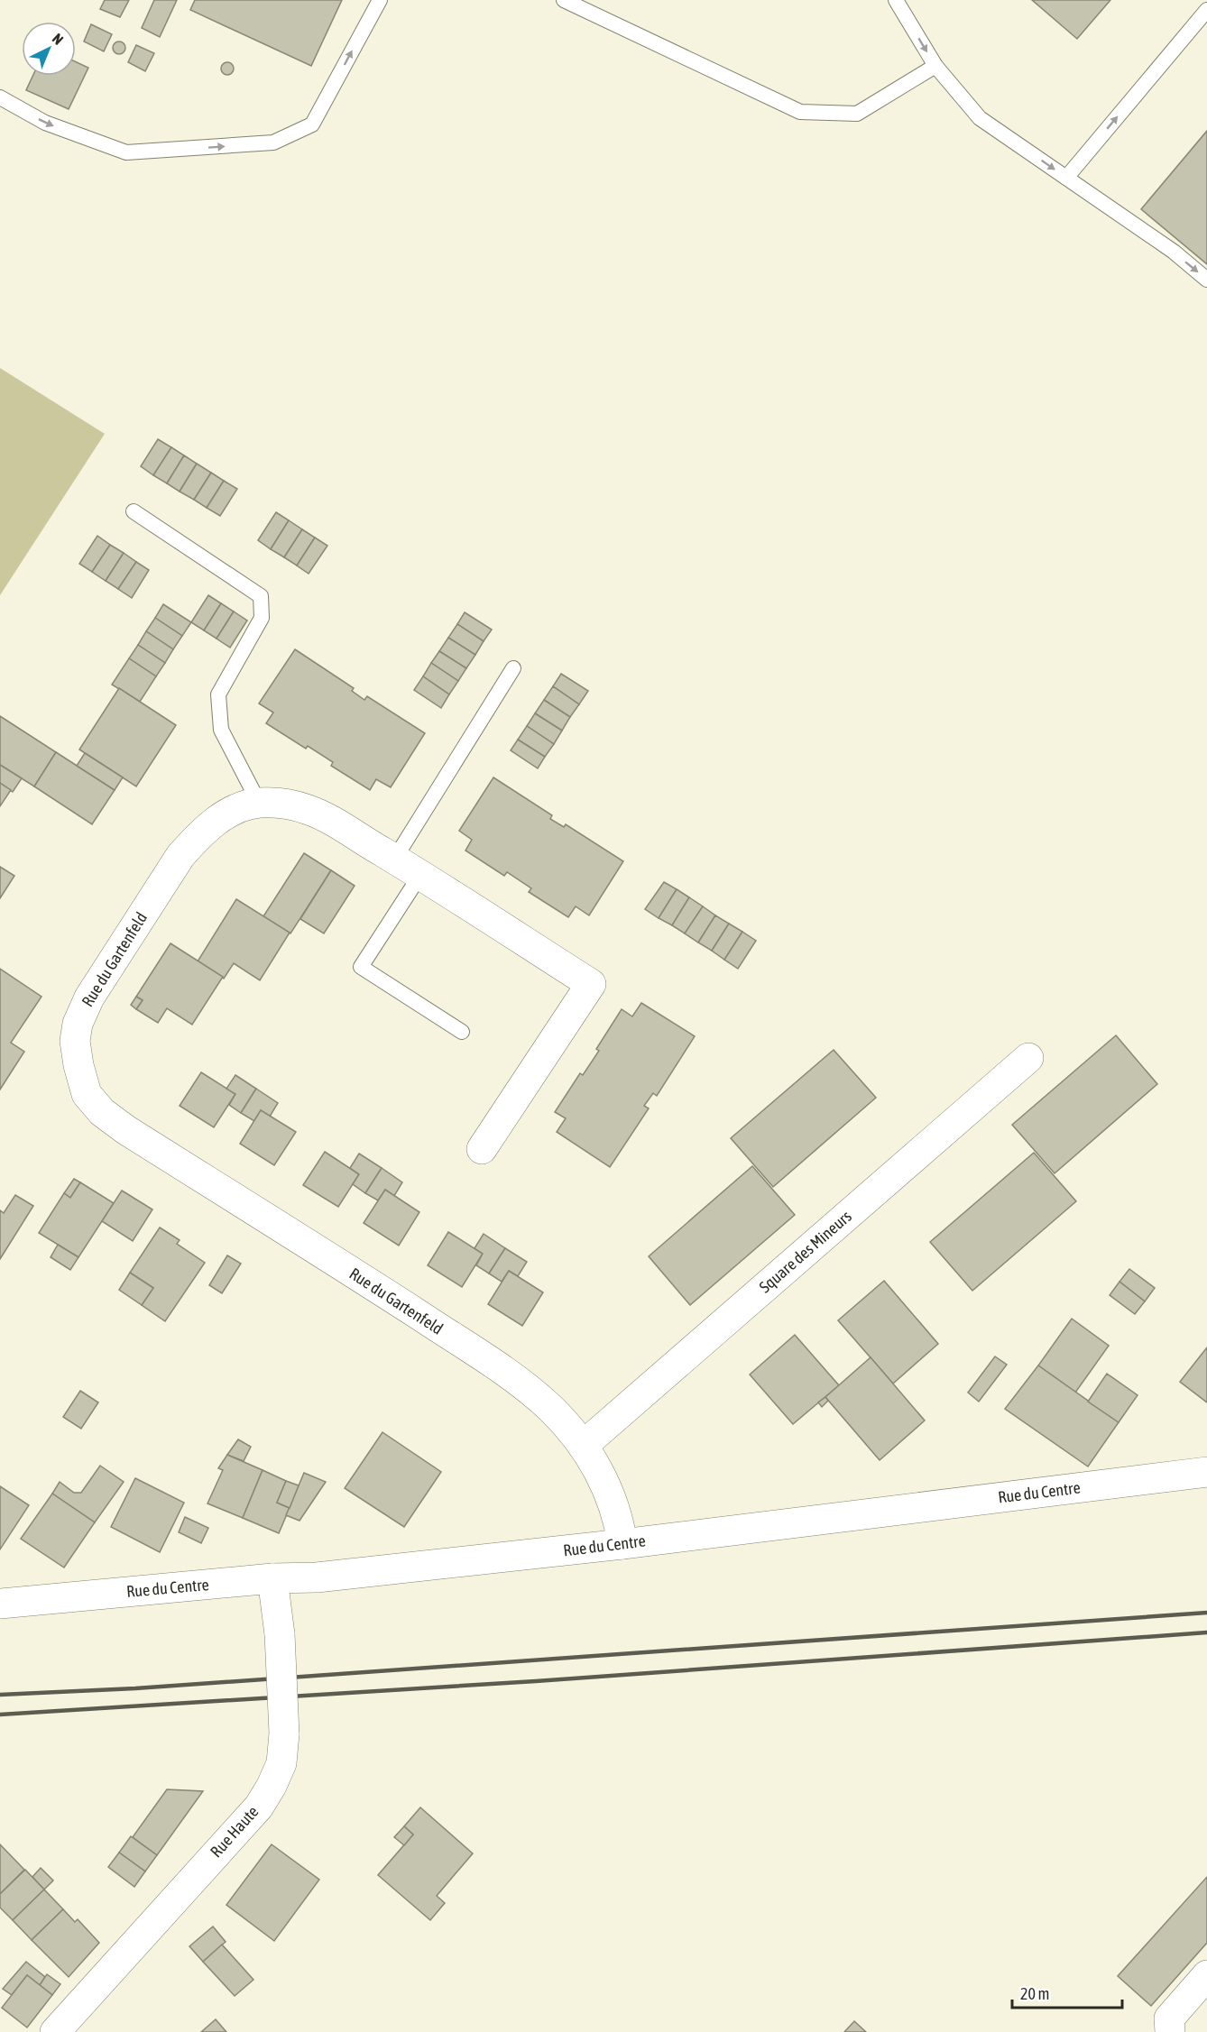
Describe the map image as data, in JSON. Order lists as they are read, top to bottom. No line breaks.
{"streets":{"street":["Rue du Gartenfeld","Square des Mineurs","Rue du Centre","Rue Haute"]},"crossings":[["Rue du Gartenfeld","Square des Mineurs"],["Rue du Gartenfeld","Rue du Centre"],["Rue du Centre","Rue Haute"]],"scale_bar":"20 m","north":"top right"}
